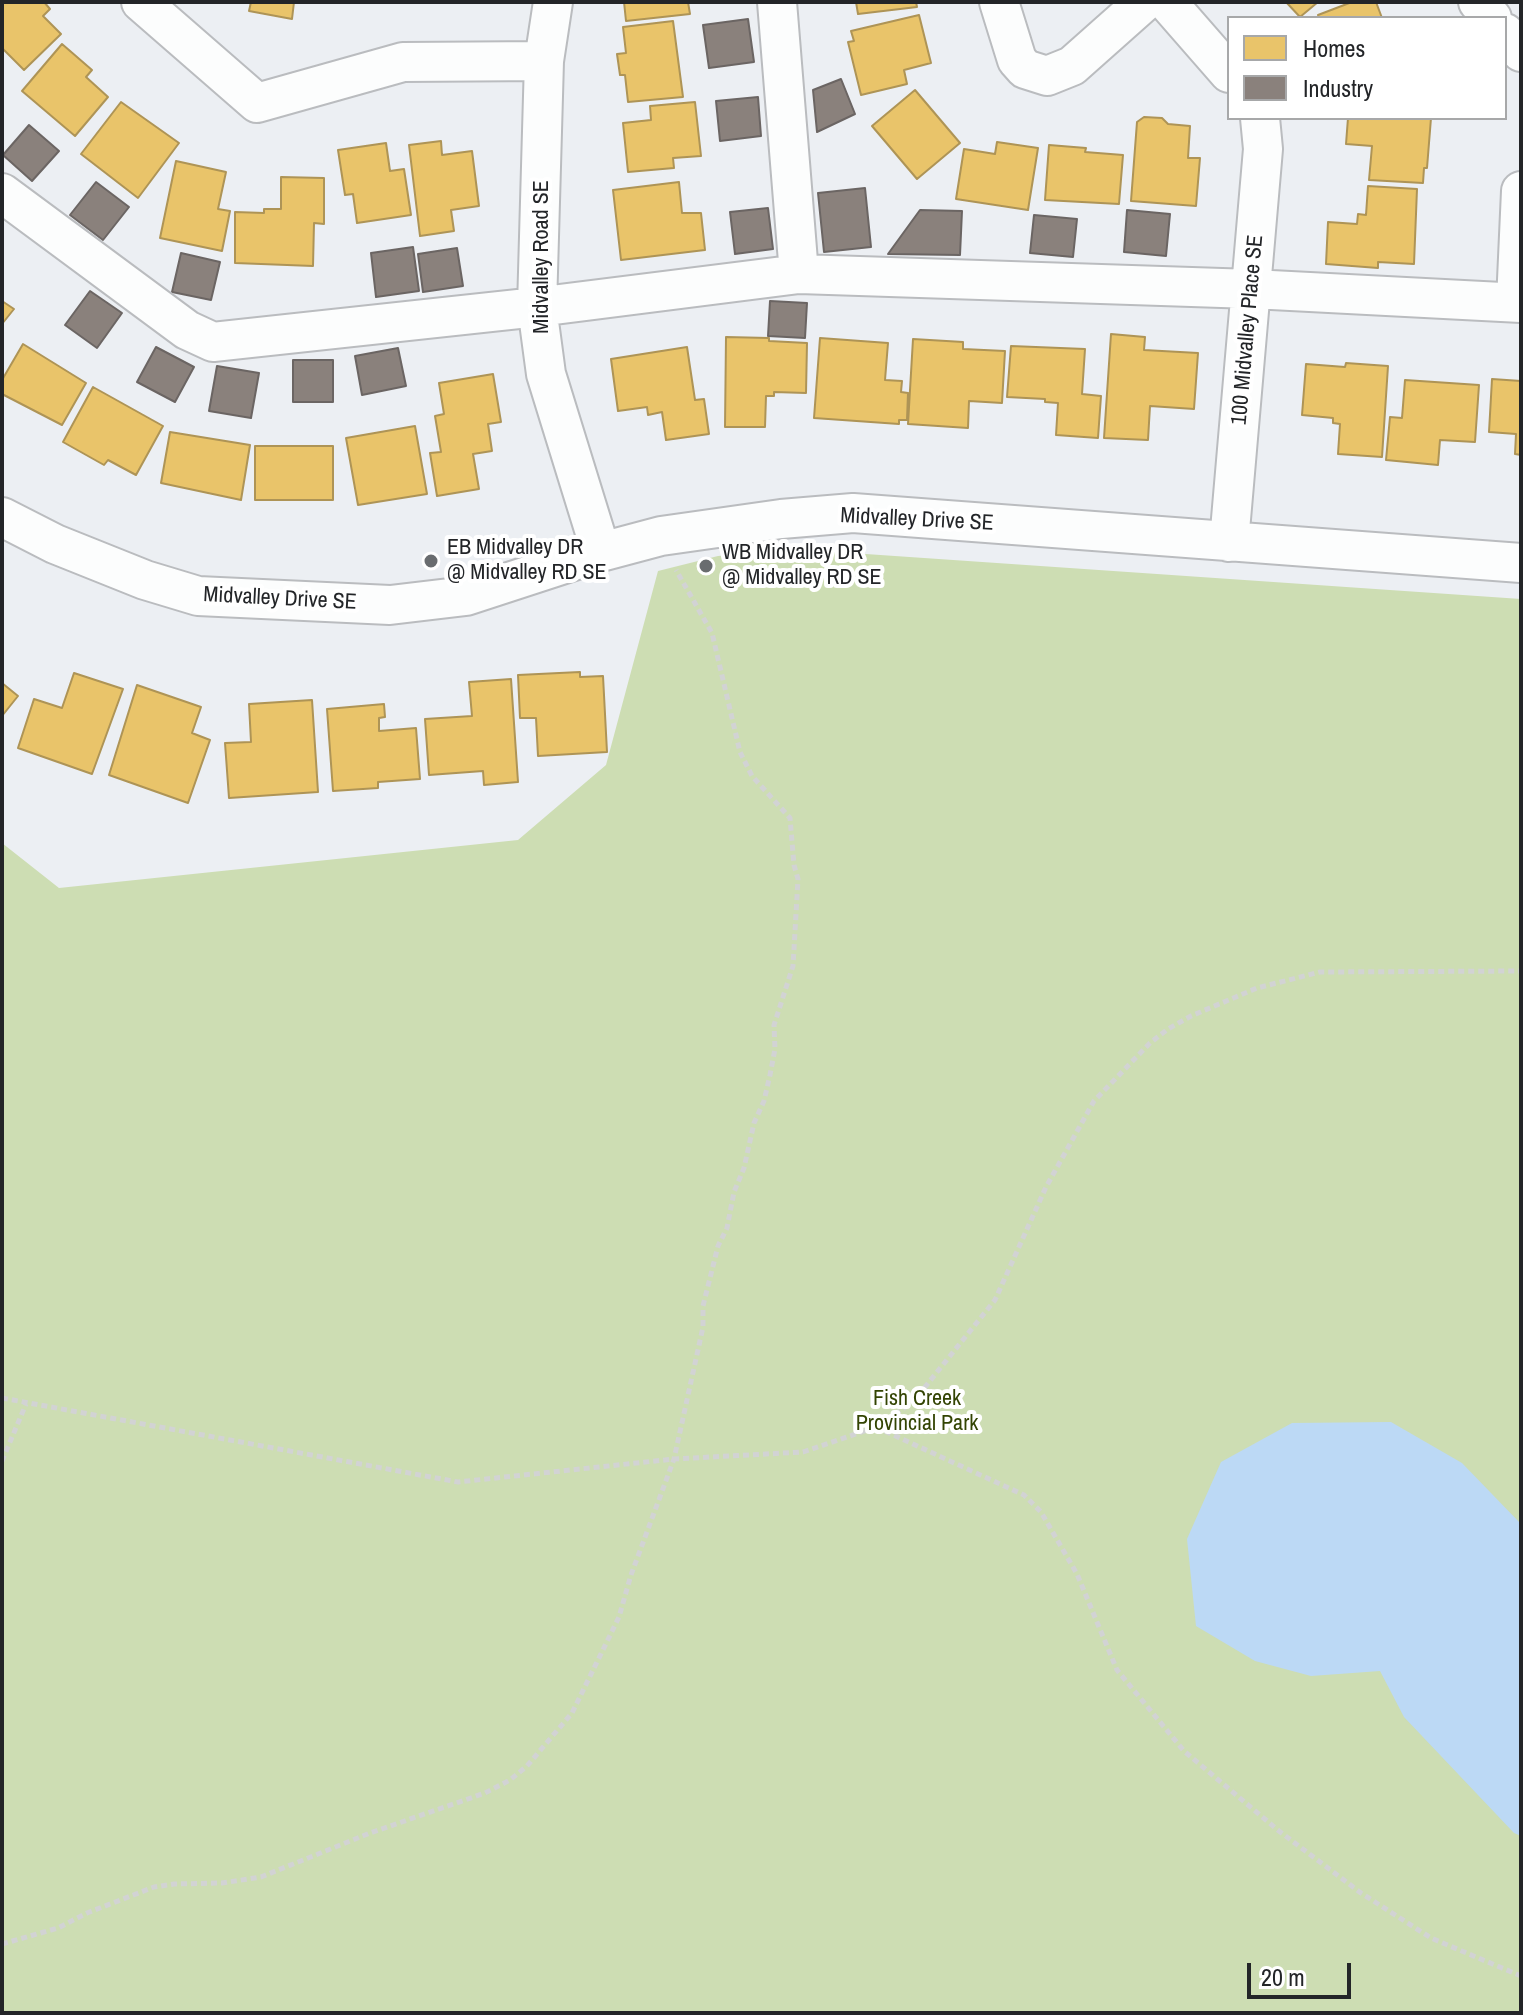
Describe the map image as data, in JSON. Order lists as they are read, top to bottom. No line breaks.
{"streets":{"street":["Midvalley Road SE","100 Midvalley Place SE","Midvalley Drive SE"]},"crossings":[["Midvalley Road SE","Midvalley Drive SE"],["100 Midvalley Place SE","Midvalley Drive SE"]],"parks":["Fish Creek Provincial Park"],"places":["EB Midvalley DR @ Midvalley RD SE","WB Midvalley DR @ Midvalley RD SE"],"legend":["Homes","Industry"],"scale_bar":"20 m"}
